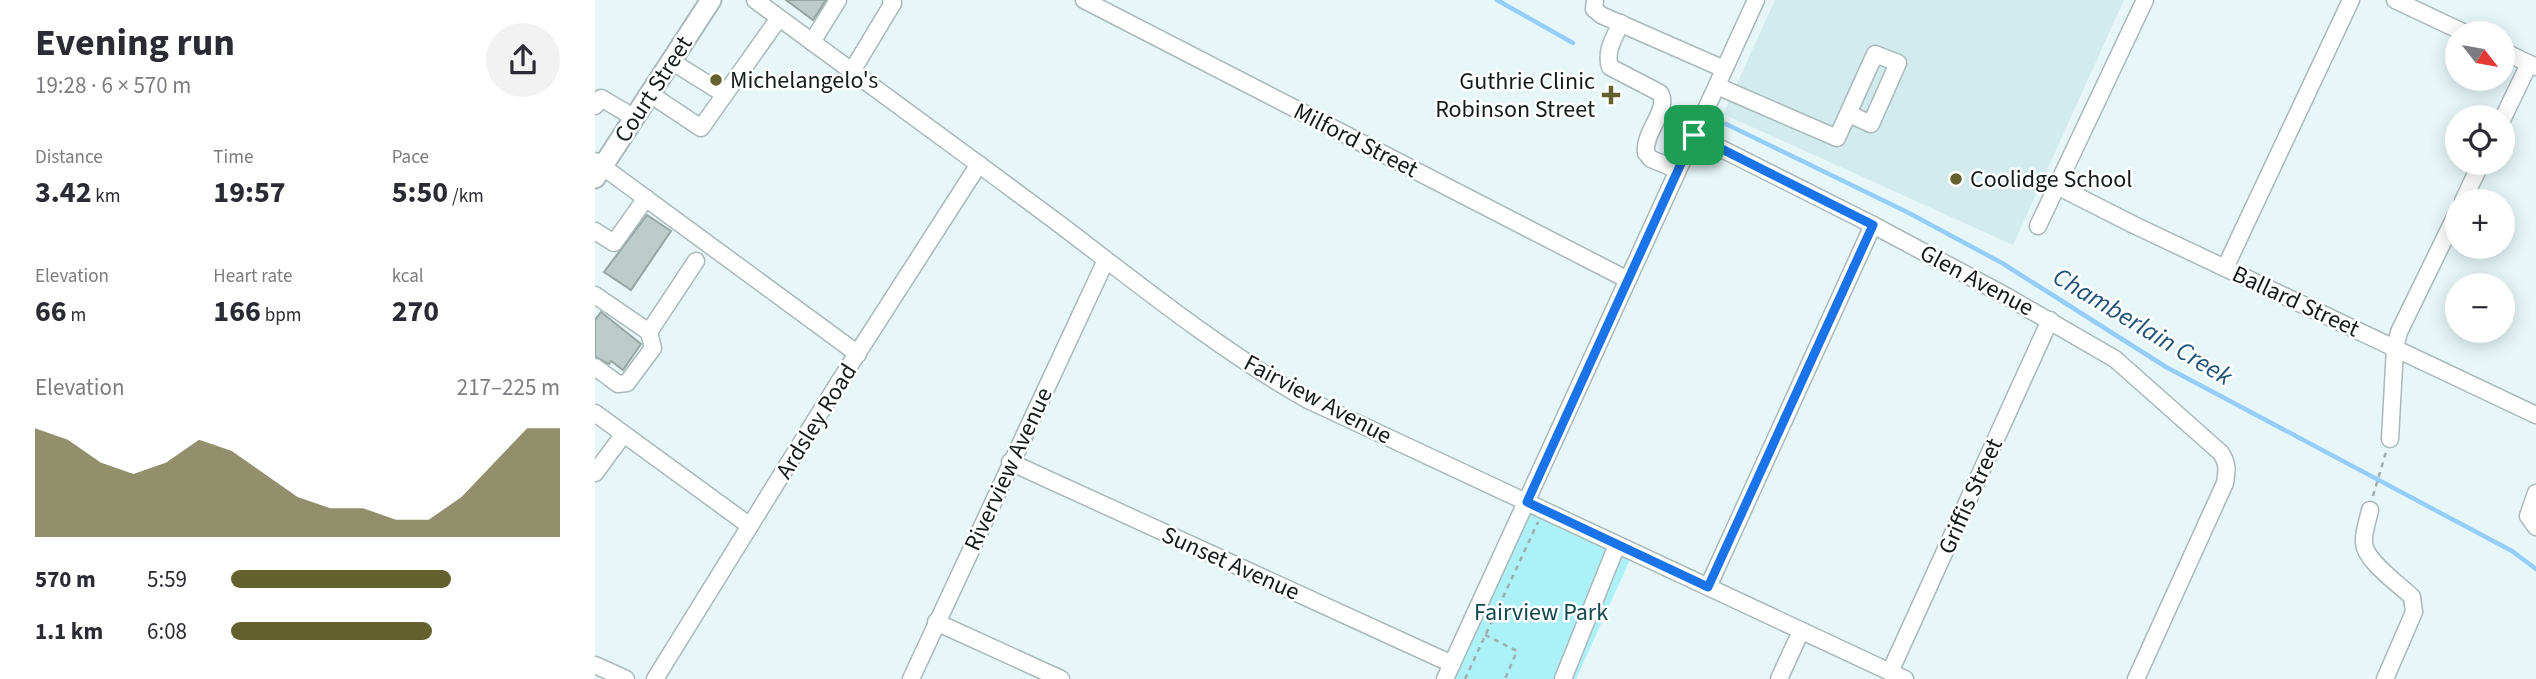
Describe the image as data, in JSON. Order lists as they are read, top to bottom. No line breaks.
{"streets":{"main road":["Court Street"],"street":["Milford Street","Glen Avenue","Ballard Street","Fairview Avenue","Ardsley Road","Riverview Avenue","Griffis Street","Sunset Avenue"]},"crossings":[["Glen Avenue","Griffis Street"],["Fairview Avenue","Ardsley Road"],["Fairview Avenue","Riverview Avenue"],["Fairview Avenue","Griffis Street"],["Riverview Avenue","Sunset Avenue"]],"water":["Chamberlain Creek"],"parks":["Fairview Park"],"places":{"other":["Michelangelo's","Coolidge School"],"health":["Guthrie Clinic Robinson Street"]},"north":"bottom right","page":{"heading":["Evening run","19:28 · 6 × 570 m"],"map_buttons":["+","−"],"stats":[["Distance","3.42 km"],["Time","19:57"],["Pace","5:50 /km"],["Elevation","66 m"],["Heart rate","166 bpm"],["kcal","270"]],"chart":["Elevation","217–225 m"],"list":[{"name":"570 m","note":"5:59"},{"name":"1.1 km","note":"6:08"}]}}
